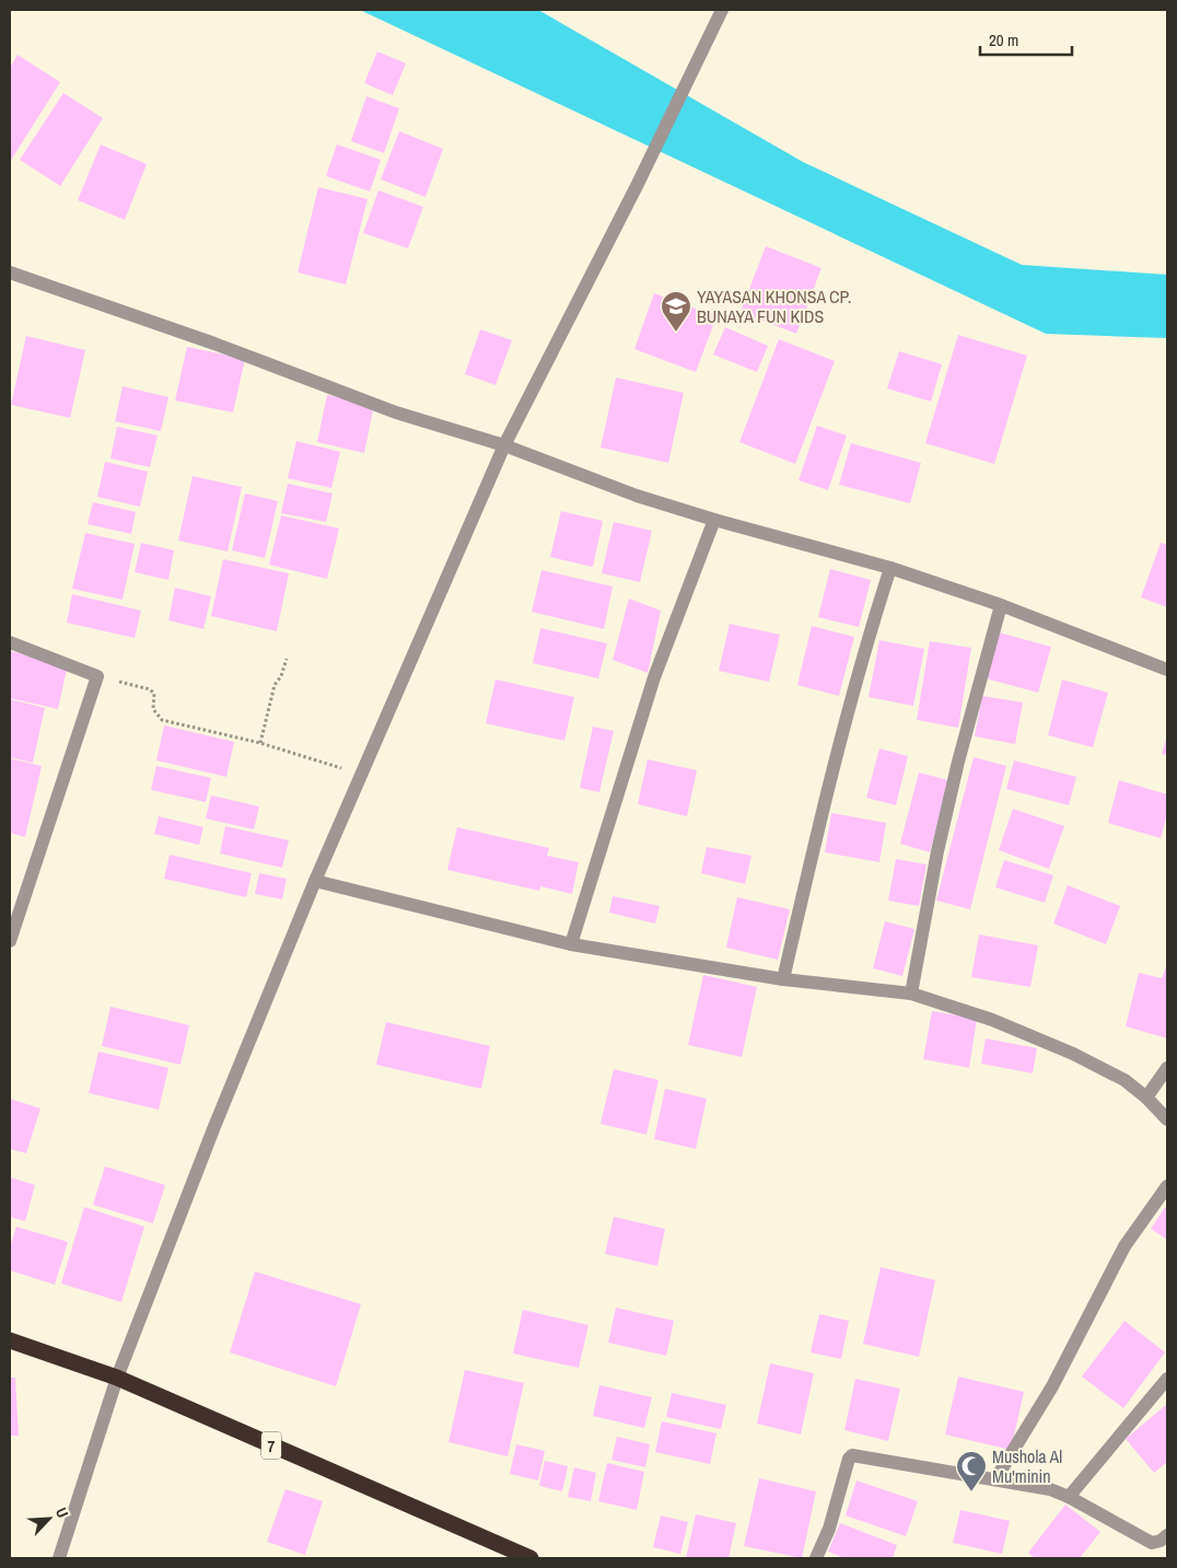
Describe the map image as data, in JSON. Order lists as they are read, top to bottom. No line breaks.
{"streets":{"highway":["7"]},"places":{"school or university":["YAYASAN KHONSA CP. BUNAYA FUN KIDS"],"mosque":["Mushola Al Mu'minin"]},"scale_bar":"20 m","north":"top right"}
